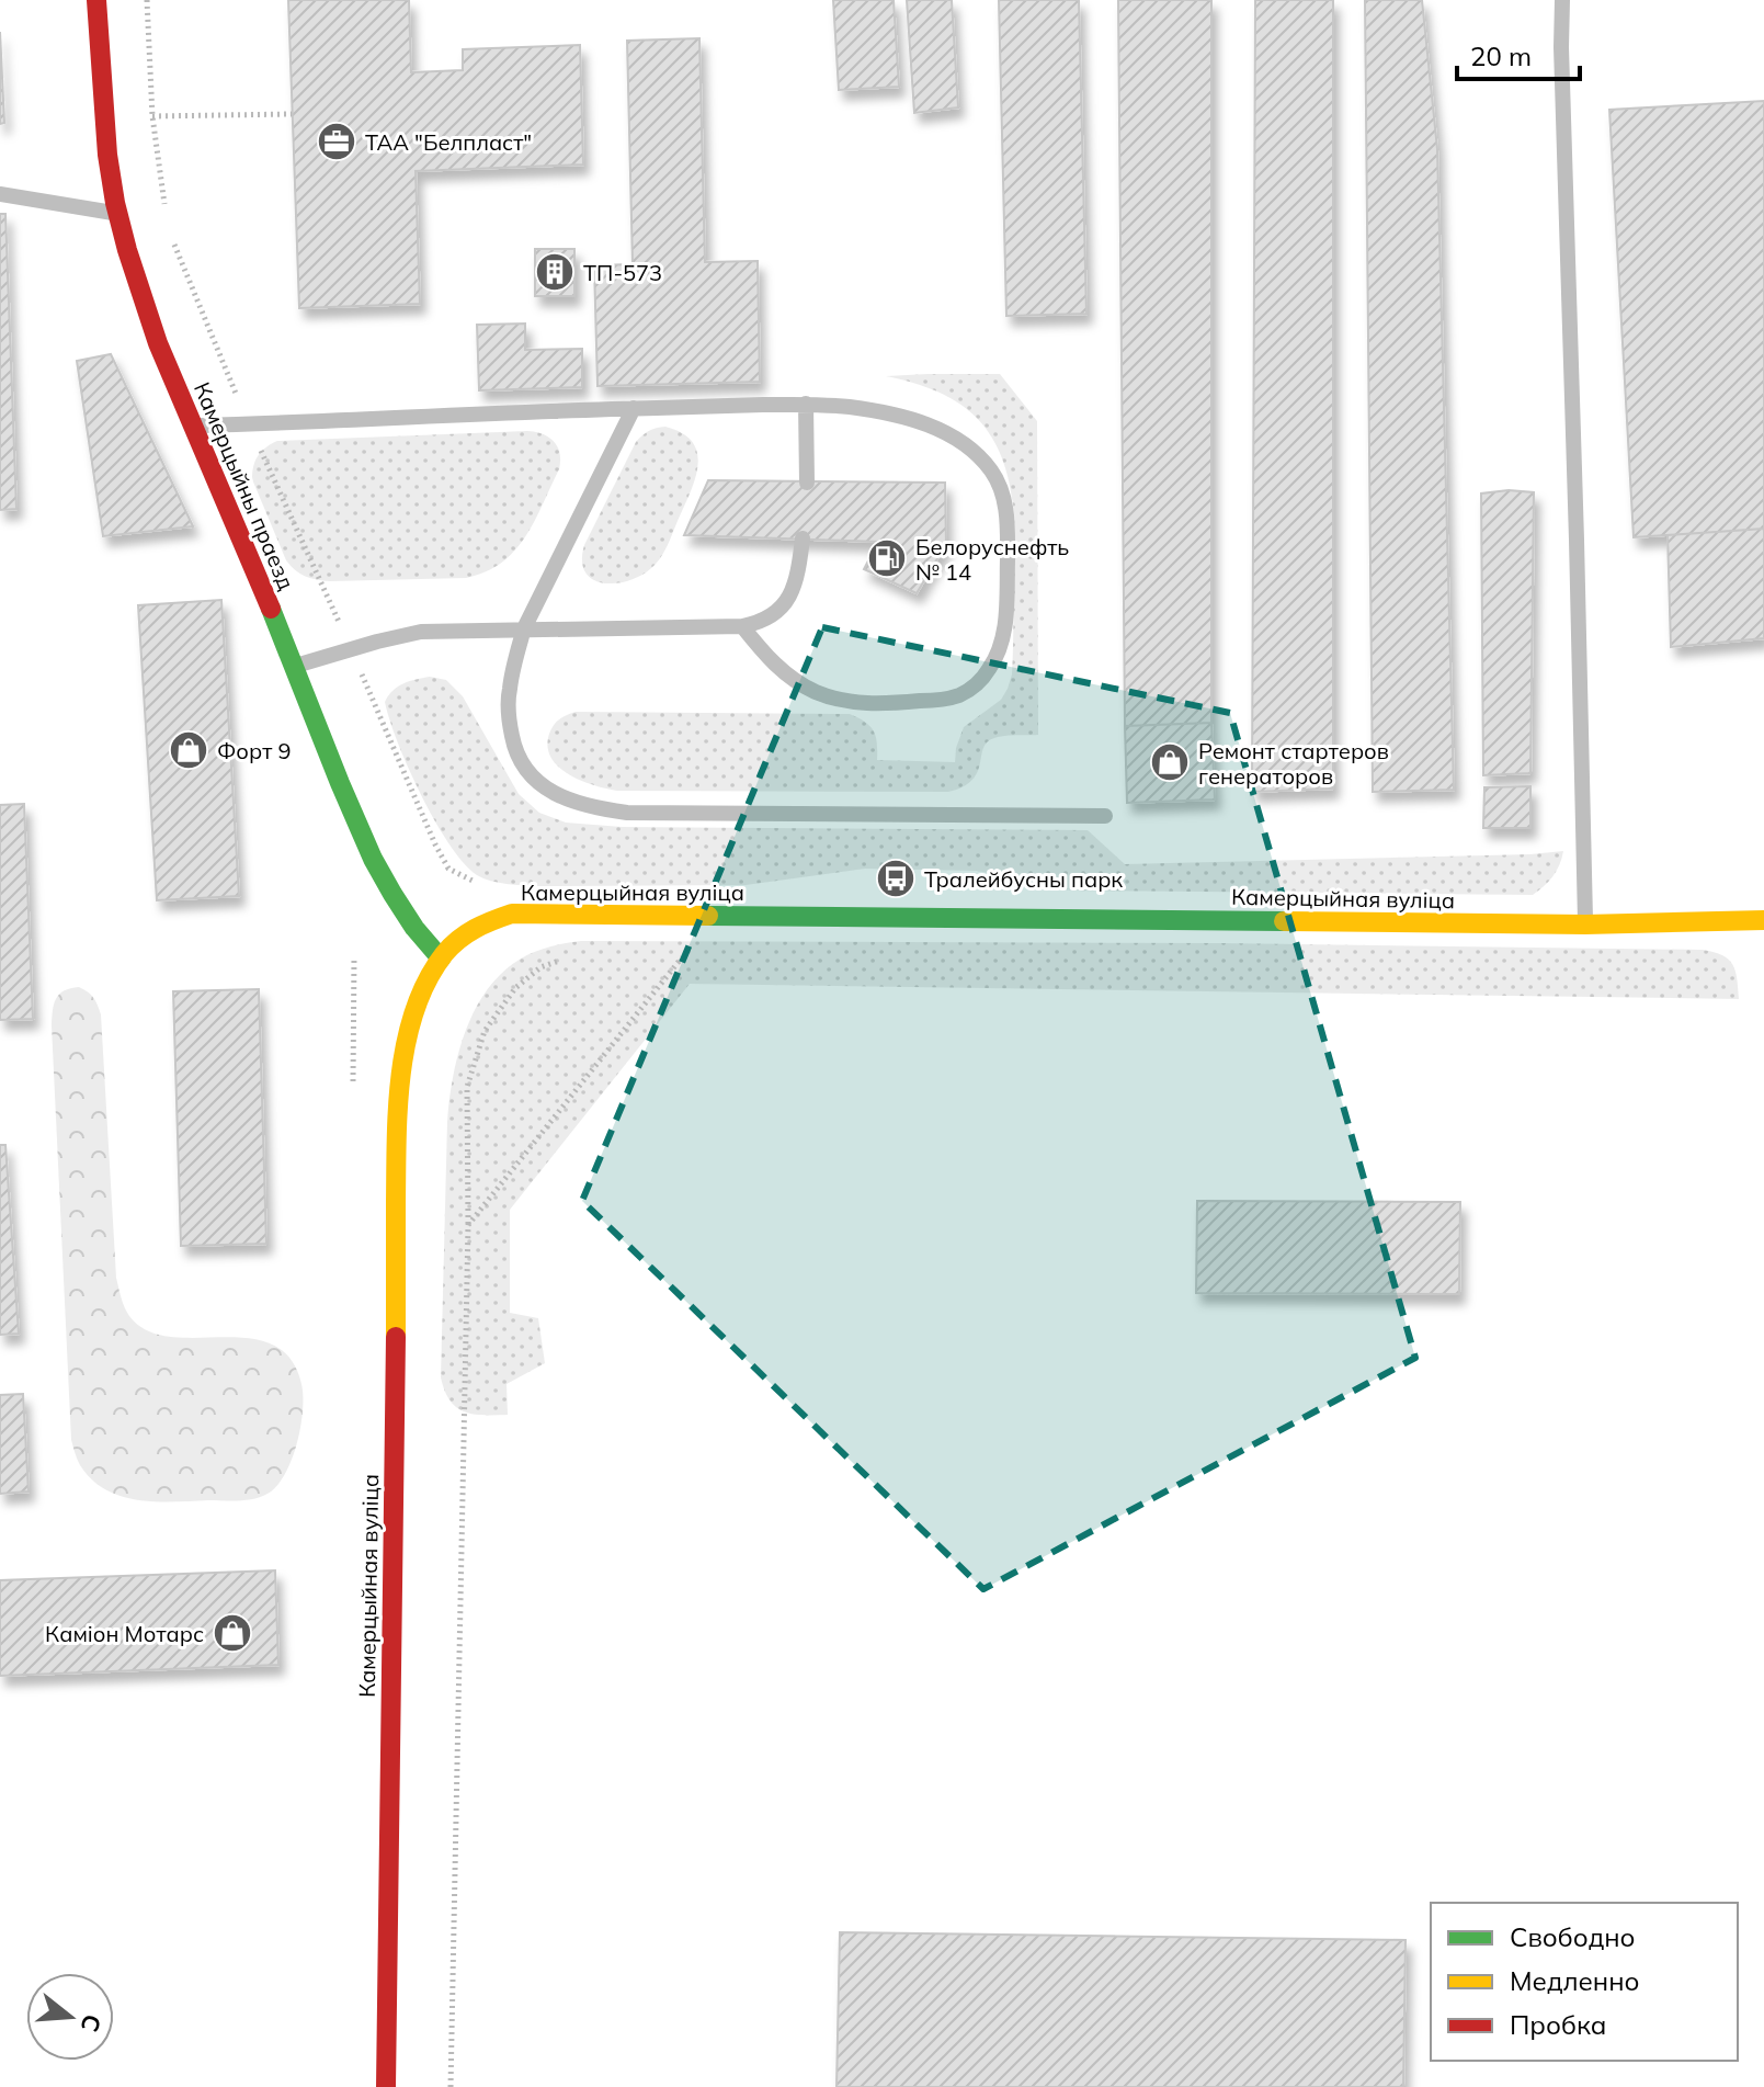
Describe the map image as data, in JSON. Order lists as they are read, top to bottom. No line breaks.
{"streets":{"main road":["Камерцыйны праезд","Камерцыйная вуліца"]},"crossings":[["Камерцыйны праезд","Камерцыйная вуліца"]],"places":{"office":["ТАА \"Белпласт\""],"building":["ТП-573"],"fuel station":["Белоруснефть № 14"],"shop":["Форт 9","Ремонт стартеров генераторов","Каміон Мотарс"],"bus stop":["Тралейбусны парк"]},"legend":["Свободно","Медленно","Пробка"],"scale_bar":"20 m","north":"right"}
